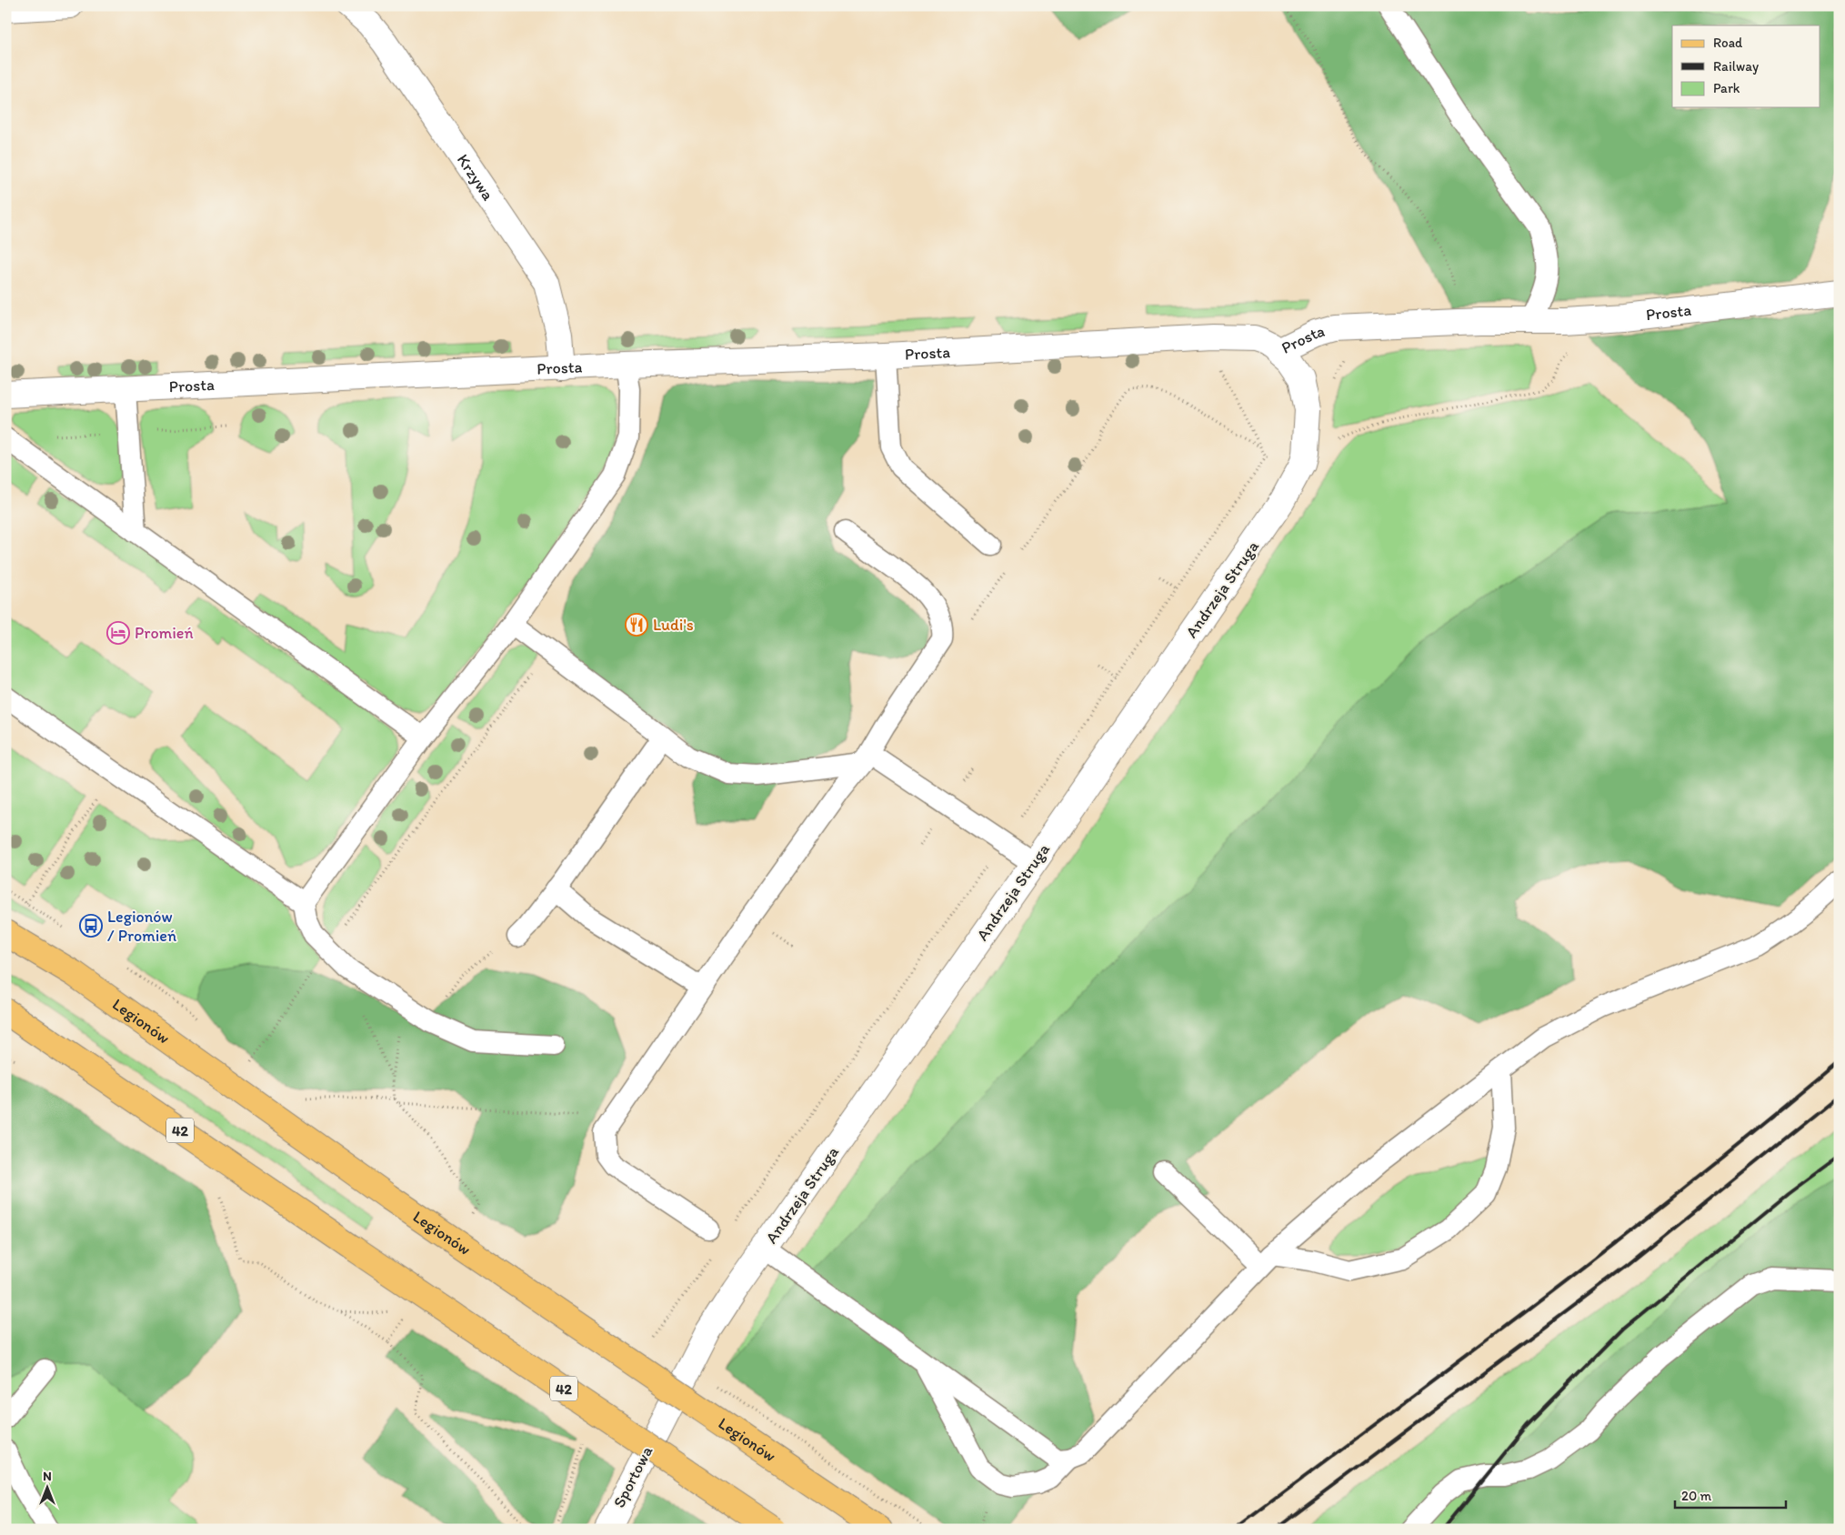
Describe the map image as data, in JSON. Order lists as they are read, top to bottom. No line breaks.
{"streets":{"main road":["Legionów","42"],"street":["Krzywa","Prosta","Andrzeja Struga","Sportowa"]},"crossings":[["Krzywa","Prosta"],["Prosta","Andrzeja Struga"],["Andrzeja Struga","Sportowa"]],"places":{"restaurant":["Ludi's"],"hotel":["Promień"],"bus stop":["Legionów / Promień"]},"legend":["Road","Railway","Park"],"scale_bar":"20 m","north":"top"}
